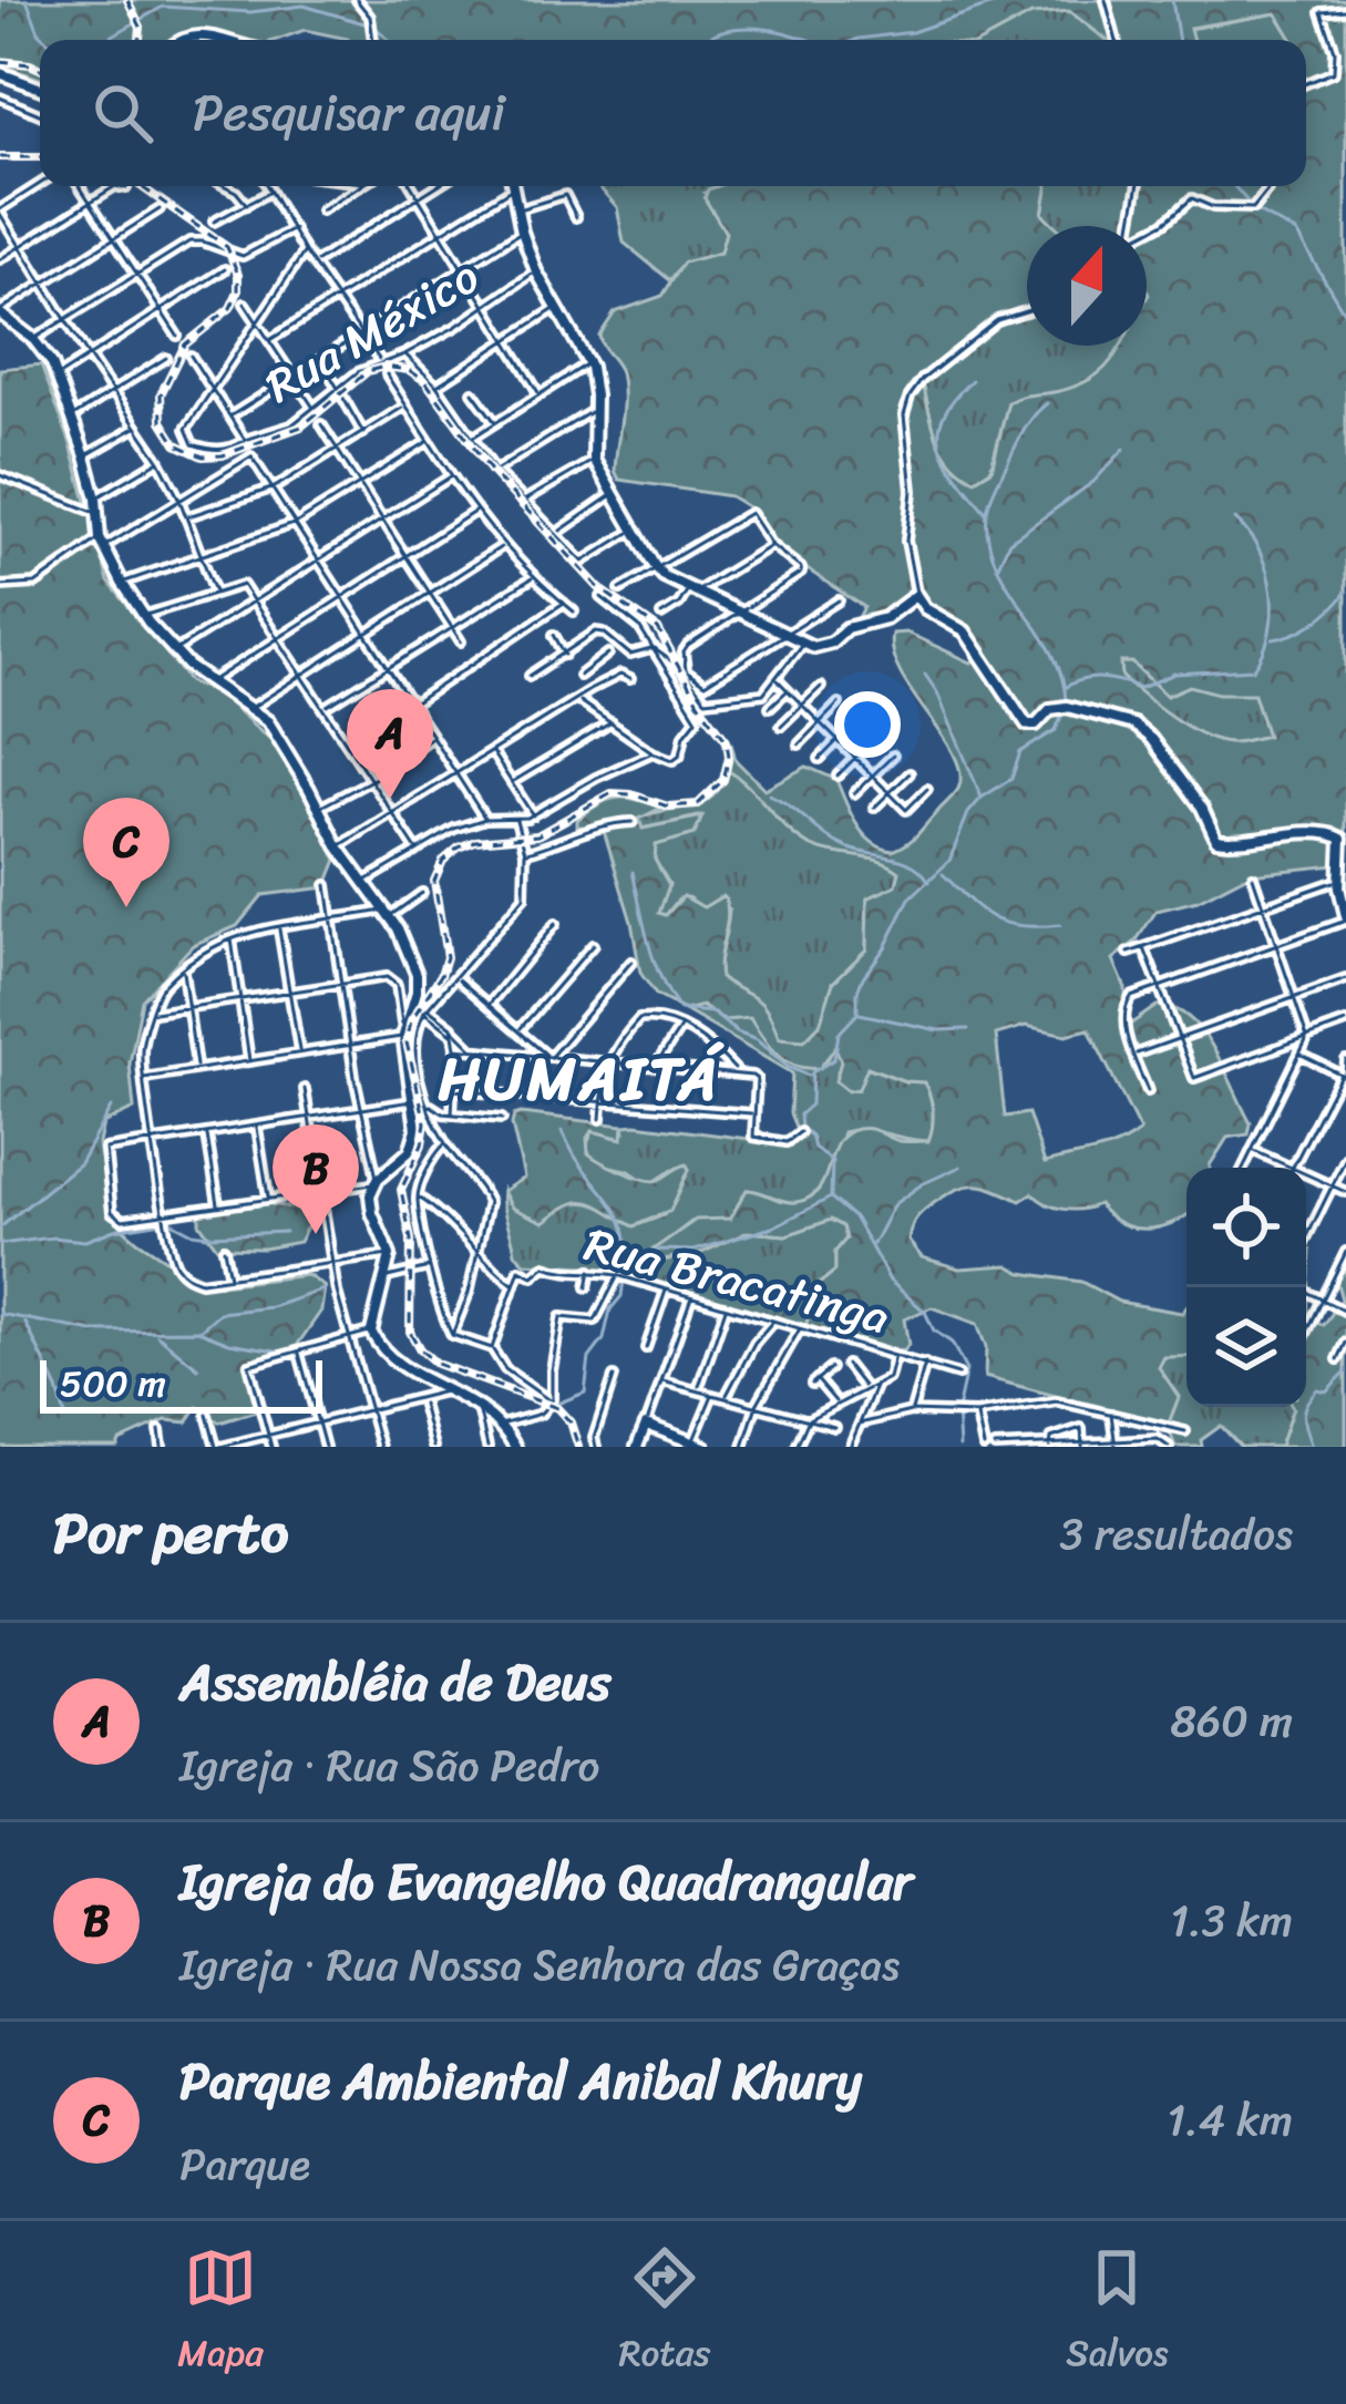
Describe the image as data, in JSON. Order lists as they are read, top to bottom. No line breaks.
{"streets":{"street":["Rua México","Rua Bracatinga"]},"districts":["HUMAITÁ"],"scale_bar":"500 m","north":"top","page":{"search":"Pesquisar aqui","pins":["A","C","B"],"scale":"500 m","heading":["Por perto","3 resultados"],"list":[{"mark":"A","name":"Assembléia de Deus","note":"Igreja · Rua São Pedro","value":"860 m"},{"mark":"B","name":"Igreja do Evangelho Quadrangular","note":"Igreja · Rua Nossa Senhora das Graças","value":"1.3 km"},{"mark":"C","name":"Parque Ambiental Anibal Khury","note":"Parque","value":"1.4 km"}],"nav":["Mapa","Rotas","Salvos"]}}
